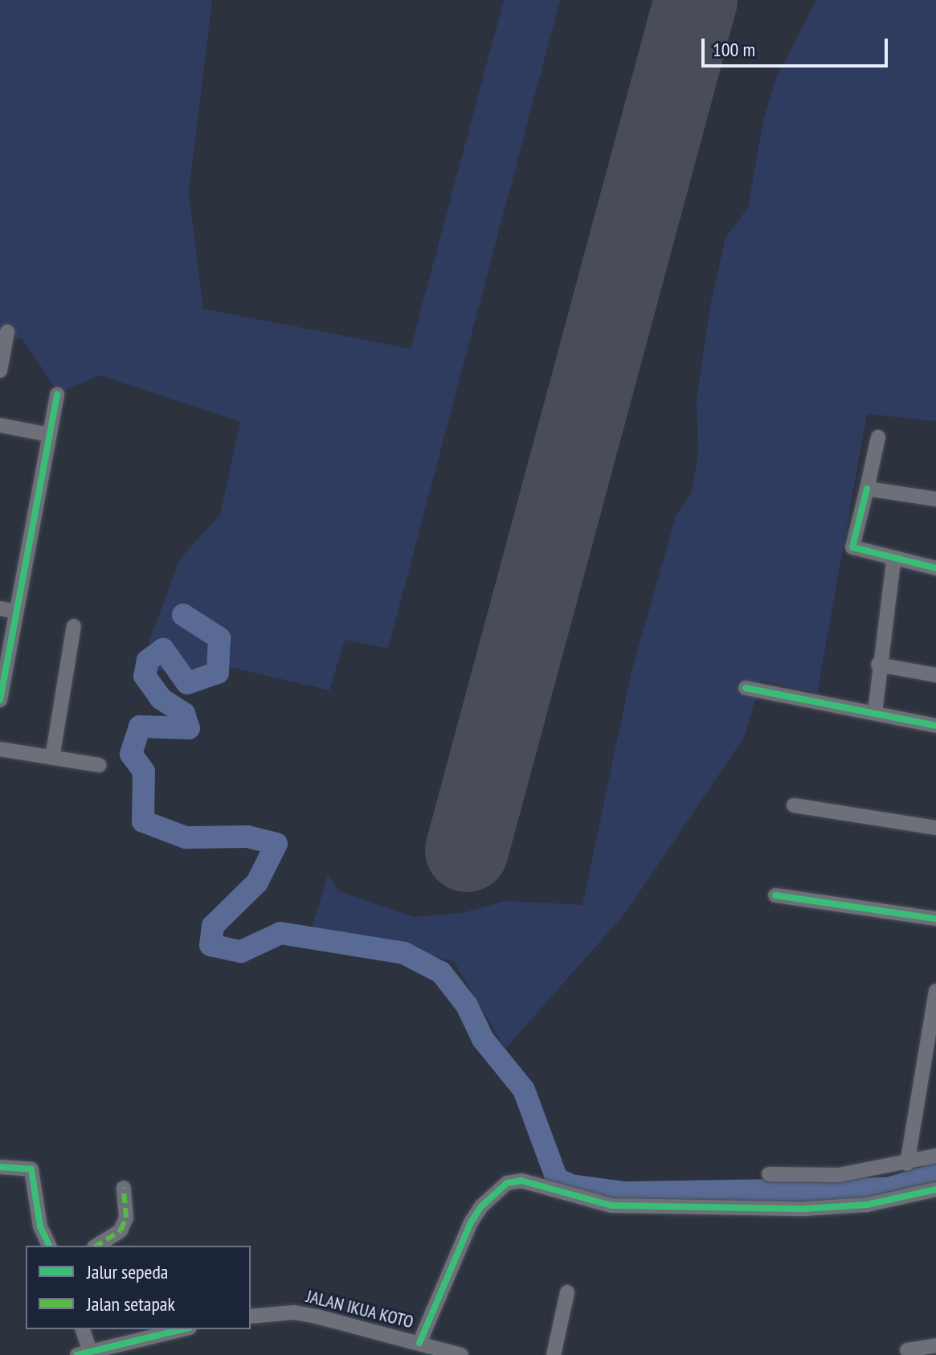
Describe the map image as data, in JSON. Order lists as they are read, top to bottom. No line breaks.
{"streets":{"street":["JALAN IKUA KOTO"]},"legend":["Jalur sepeda","Jalan setapak"],"scale_bar":"100 m"}
